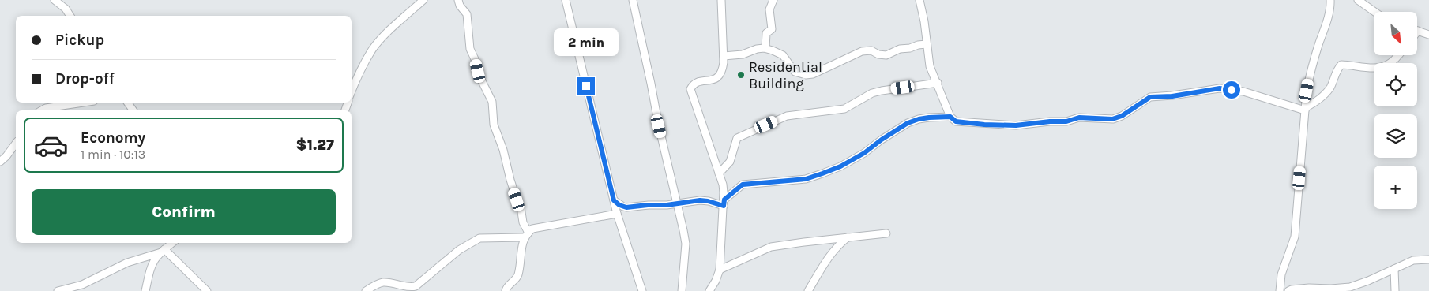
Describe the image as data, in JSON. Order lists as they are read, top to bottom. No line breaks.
{"places":["Residential Building"],"north":"bottom right","page":{"map_buttons":"+","banner":["Pickup","Drop-off"],"bubble":"2 min","list":[{"name":"Economy","note":"1 min · 10:13","value":"$1.27"}],"buttons":"Confirm"}}
